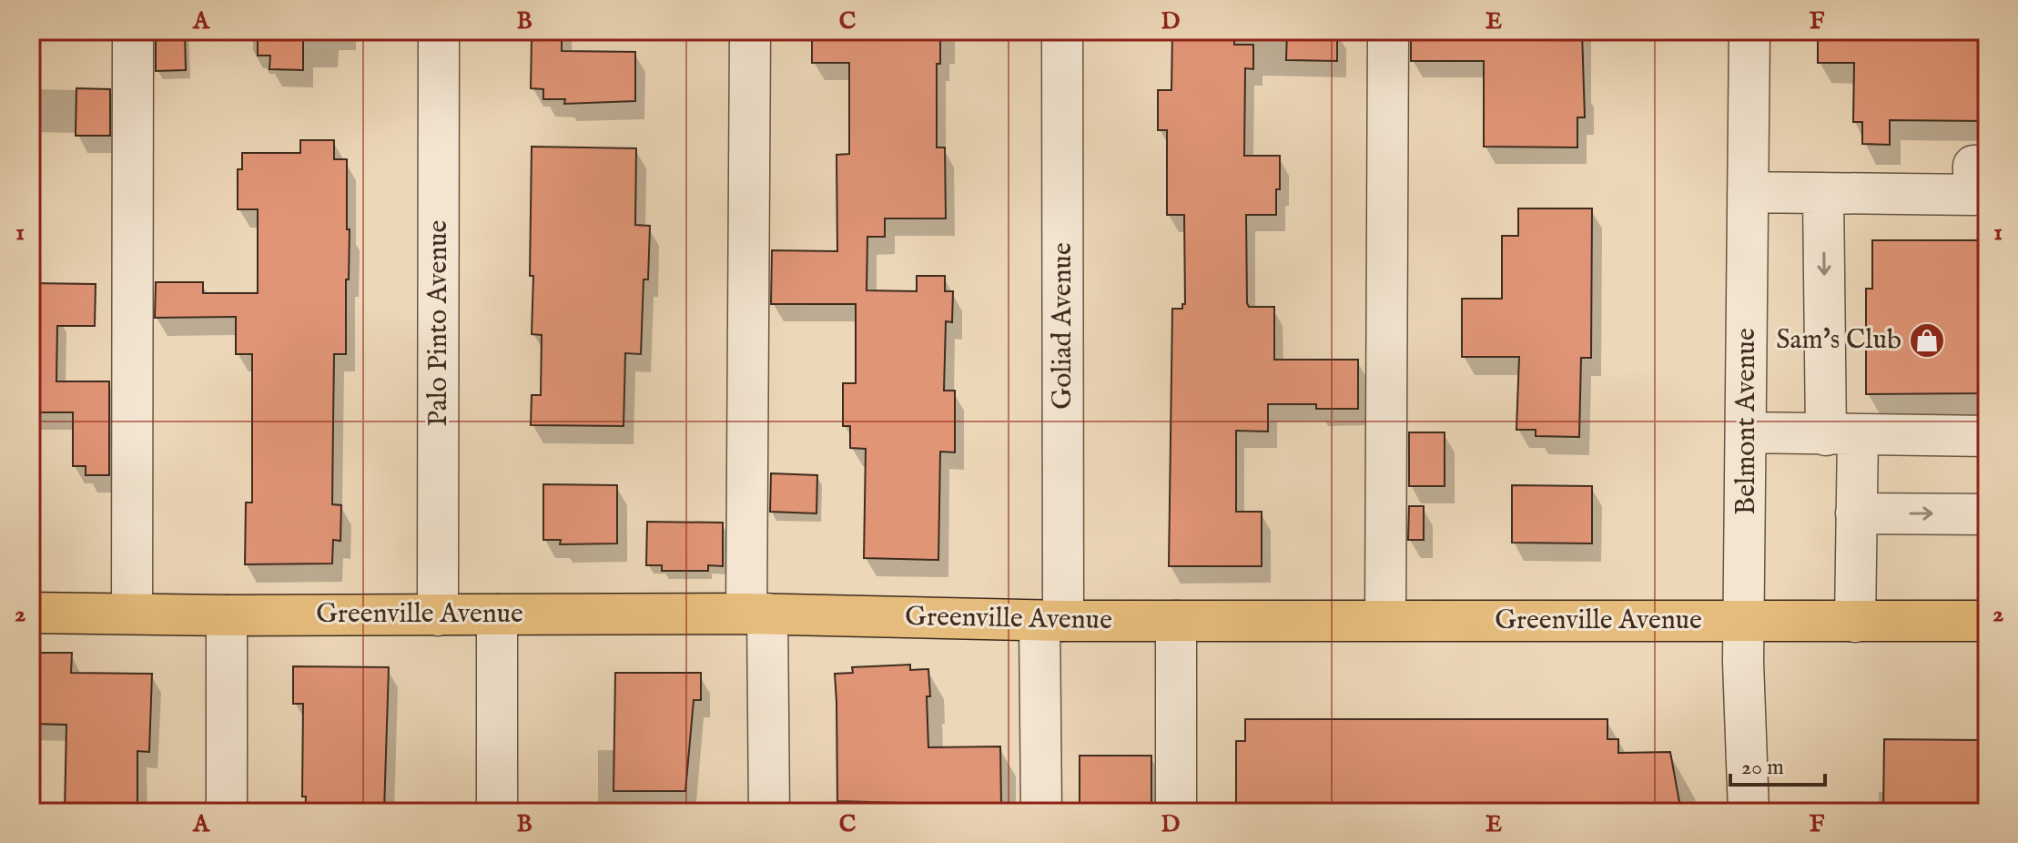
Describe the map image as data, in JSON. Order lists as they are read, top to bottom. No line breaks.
{"streets":{"main road":["Greenville Avenue"],"street":["Palo Pinto Avenue","Goliad Avenue","Belmont Avenue"]},"crossings":[["Palo Pinto Avenue","Greenville Avenue"],["Goliad Avenue","Greenville Avenue"],["Belmont Avenue","Greenville Avenue"]],"places":{"shop":["Sam's Club"]},"scale_bar":"20 m","grid":{"columns":["A","B","C","D","E","F"],"rows":["1","2"]}}
